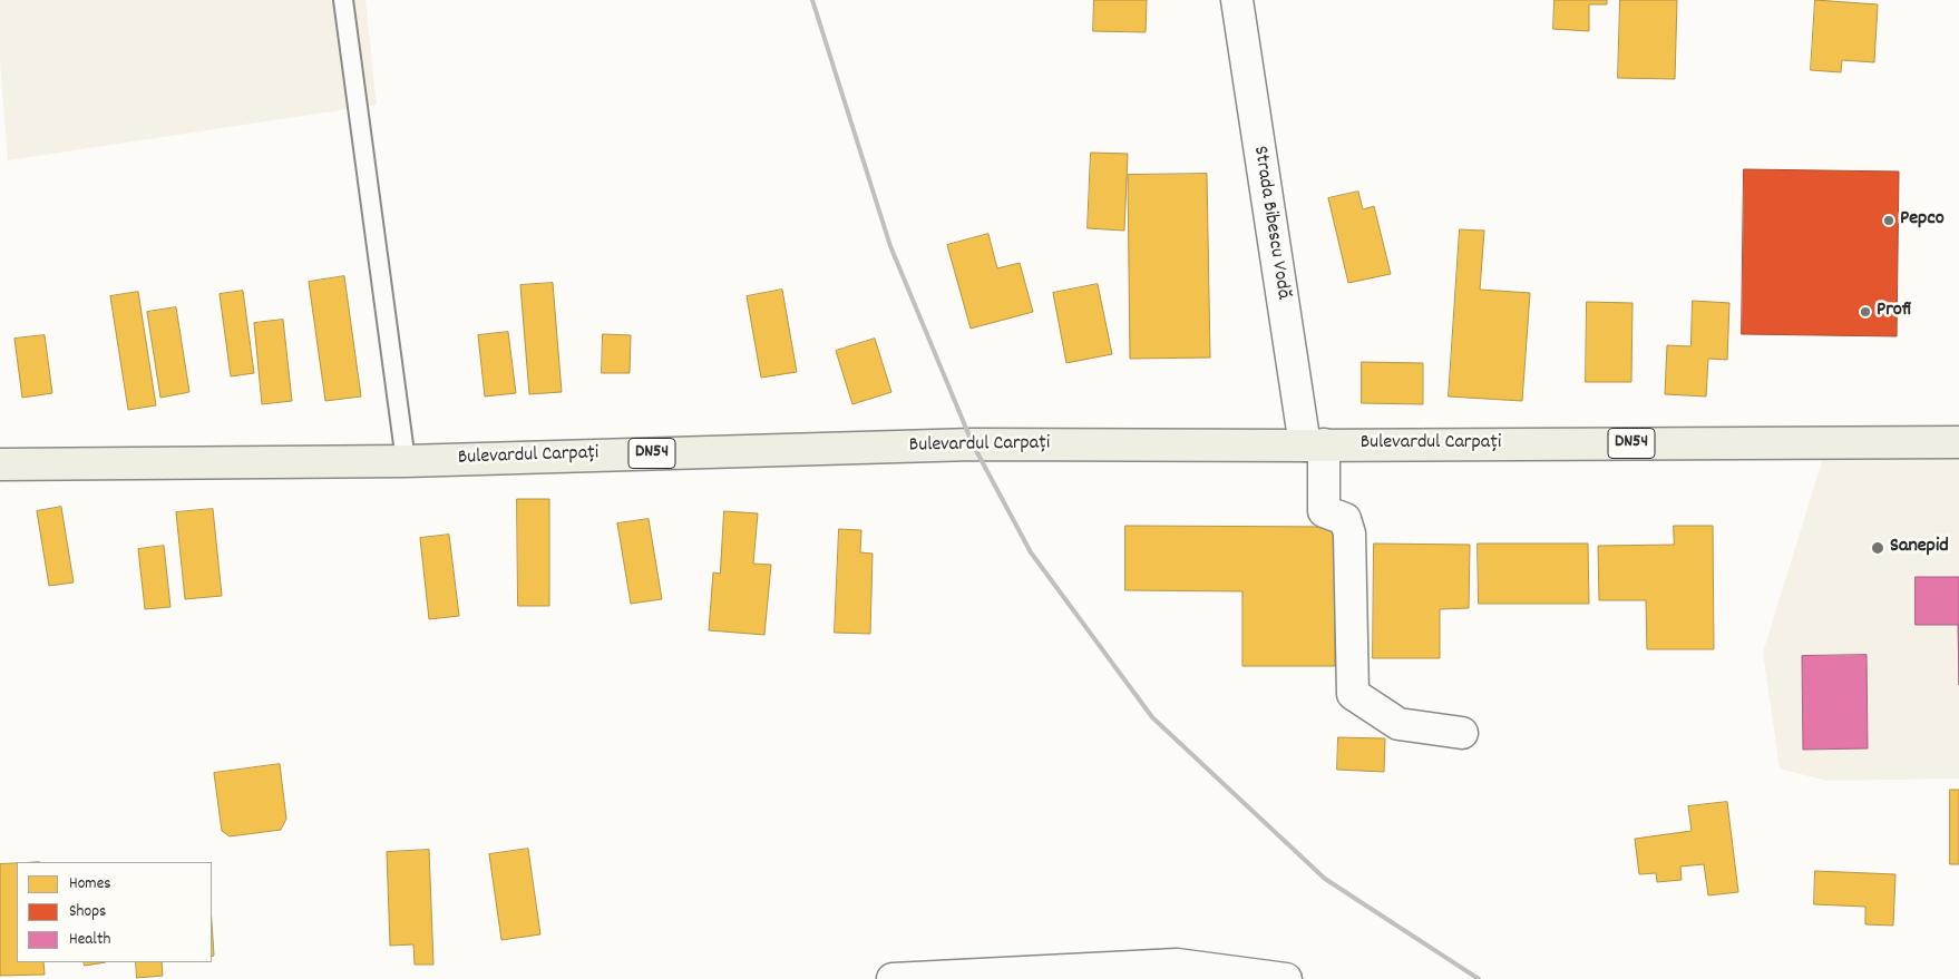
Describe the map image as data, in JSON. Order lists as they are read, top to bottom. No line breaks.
{"streets":{"main road":["DN54","Bulevardul Carpați"],"street":["Strada Bibescu Vodă"]},"crossings":[["Strada Bibescu Vodă","Bulevardul Carpați"]],"places":["Pepco","Profi","Sanepid"],"legend":["Homes","Shops","Health"]}
